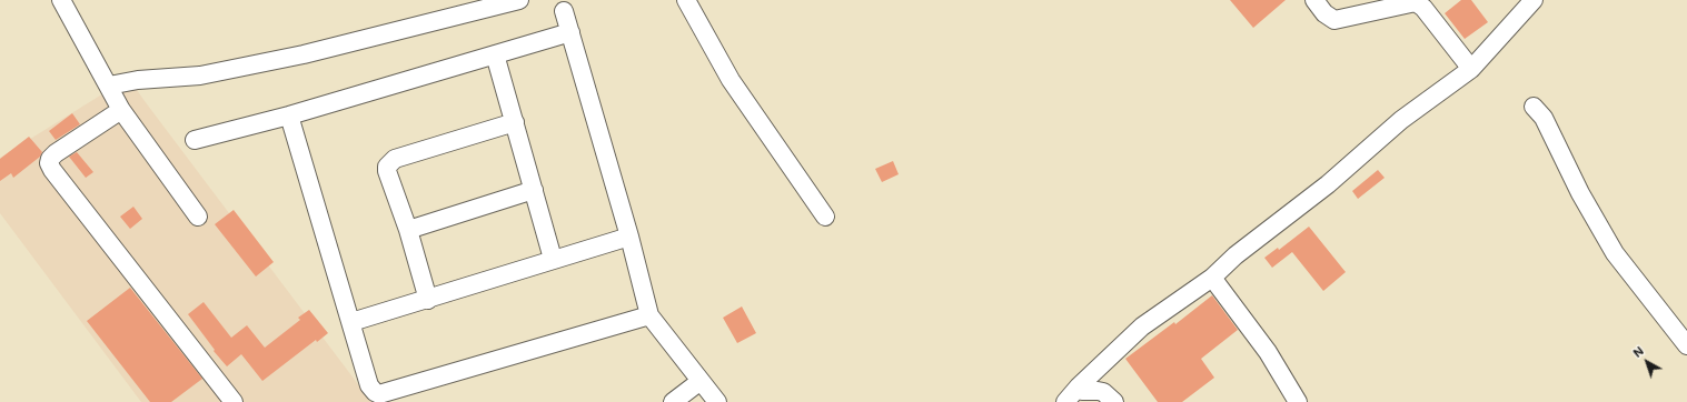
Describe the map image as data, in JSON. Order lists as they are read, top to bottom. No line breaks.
{"north":"top left"}
